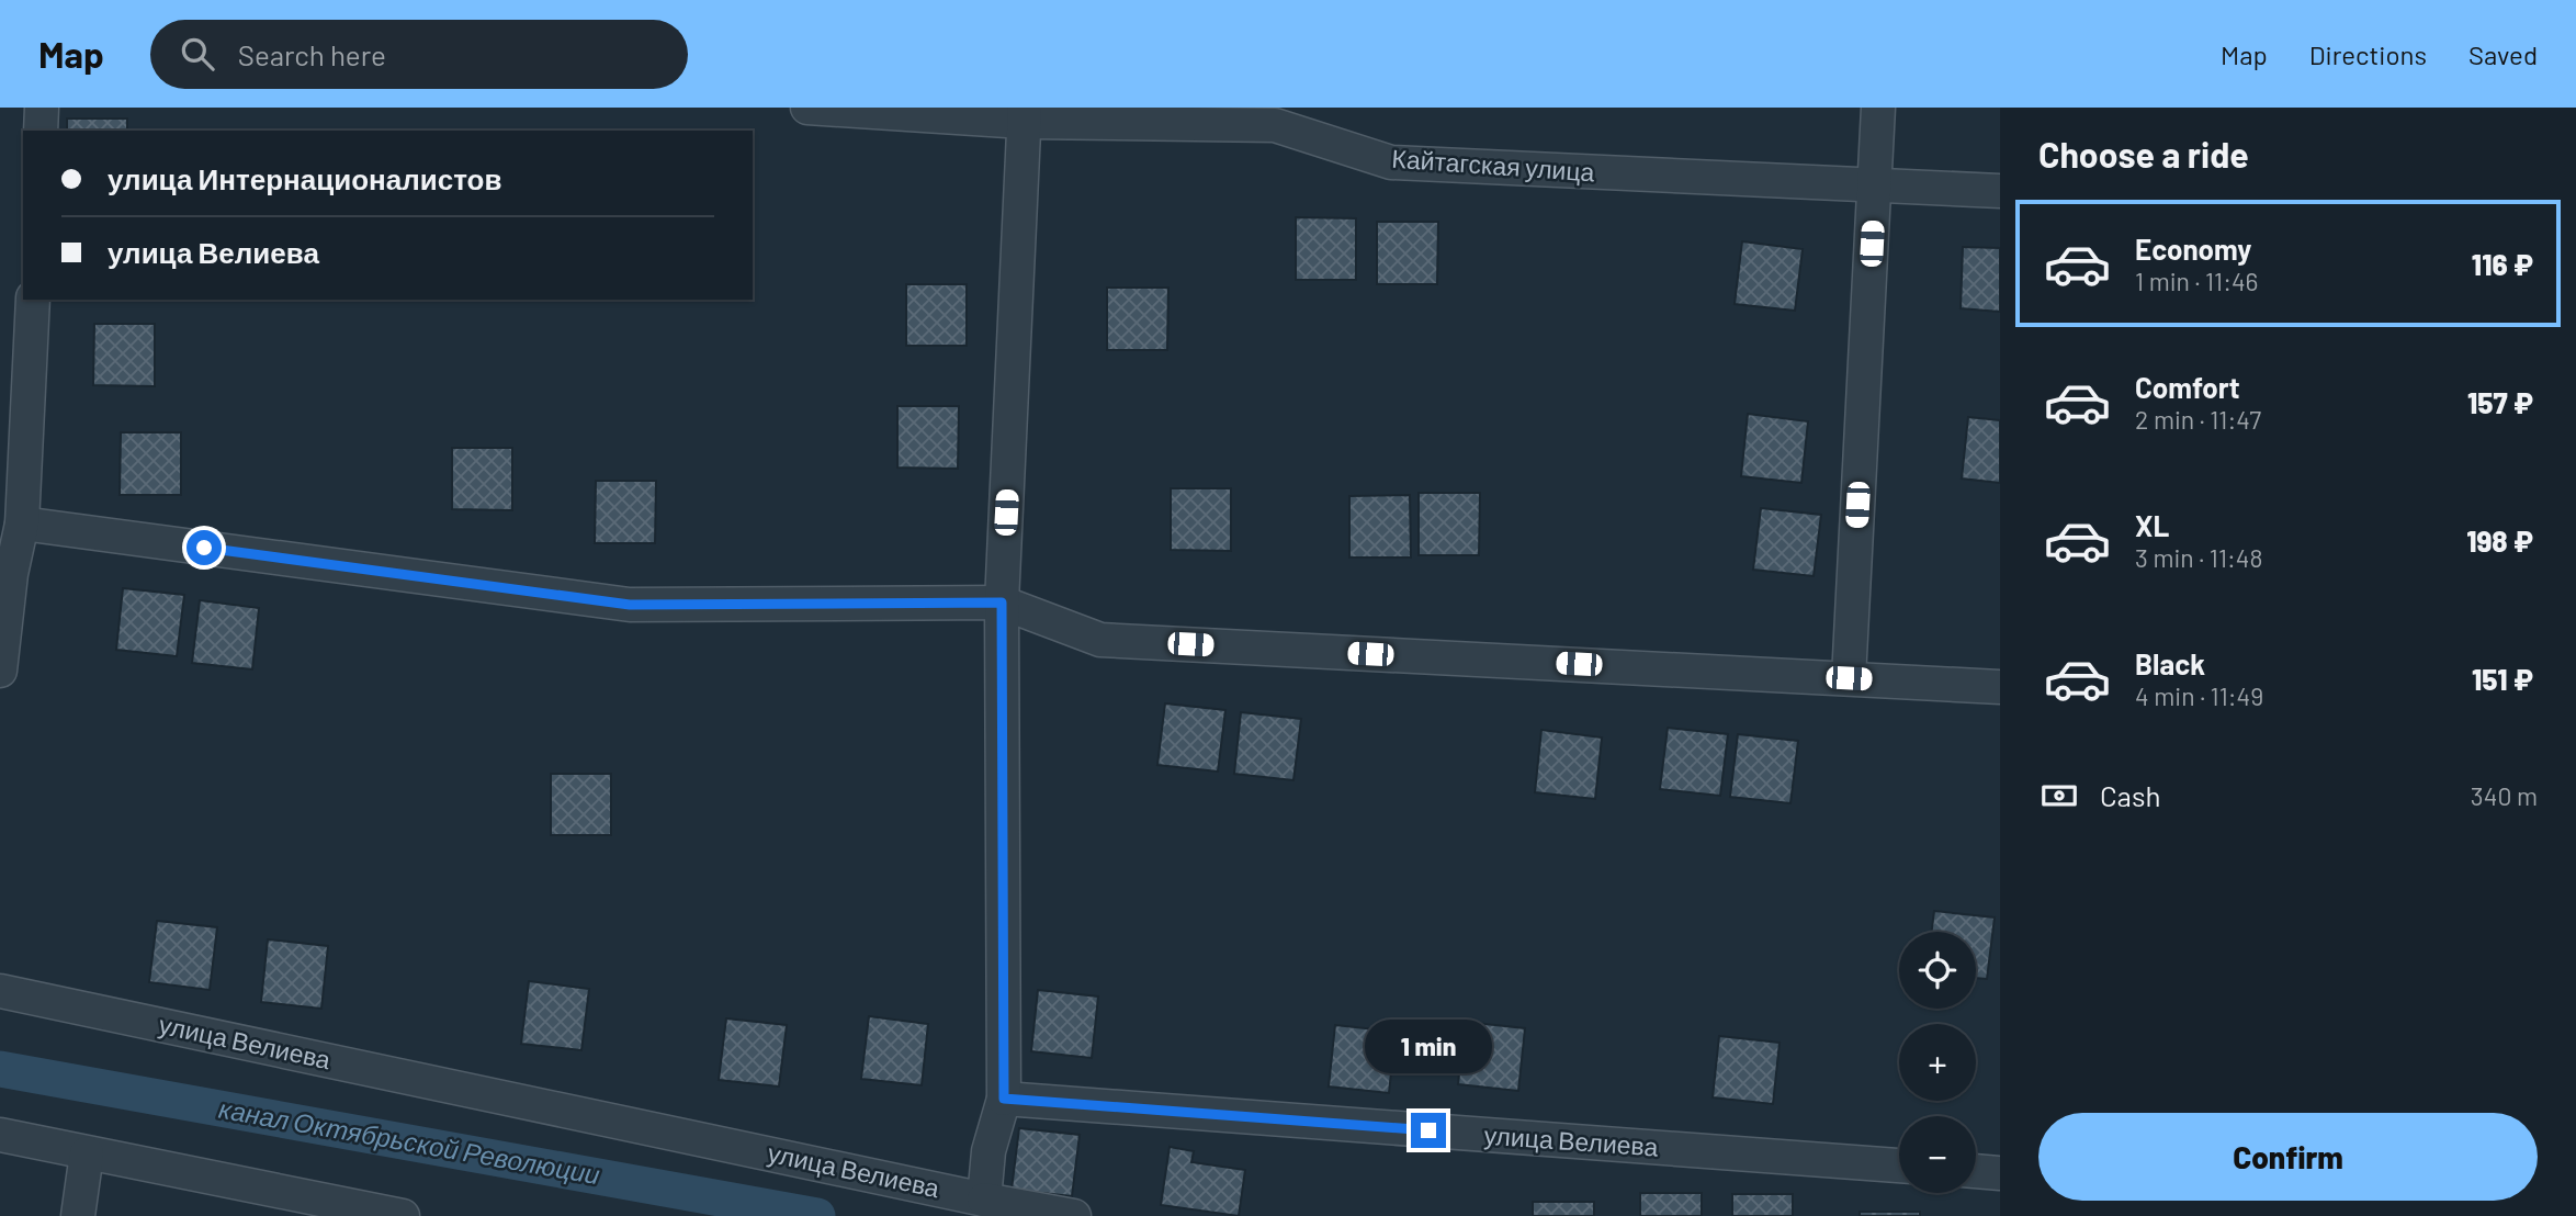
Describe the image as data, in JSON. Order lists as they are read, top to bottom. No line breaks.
{"streets":{"street":["Кайтагская улица","улица Велиева"]},"water":["канал Октябрьской Революции"],"page":{"header":"Map","search":"Search here","nav":["Map","Directions","Saved"],"heading":"Choose a ride","banner":["улица Интернационалистов","улица Велиева"],"list":[{"name":"Economy","note":"1 min · 11:46","value":"116 ₽"},{"name":"Comfort","note":"2 min · 11:47","value":"157 ₽"},{"name":"XL","note":"3 min · 11:48","value":"198 ₽"},{"name":"Black","note":"4 min · 11:49","value":"151 ₽"}],"pay":["Cash","340 m"],"map_buttons":["+","−"],"bubble":"1 min","buttons":"Confirm"}}
